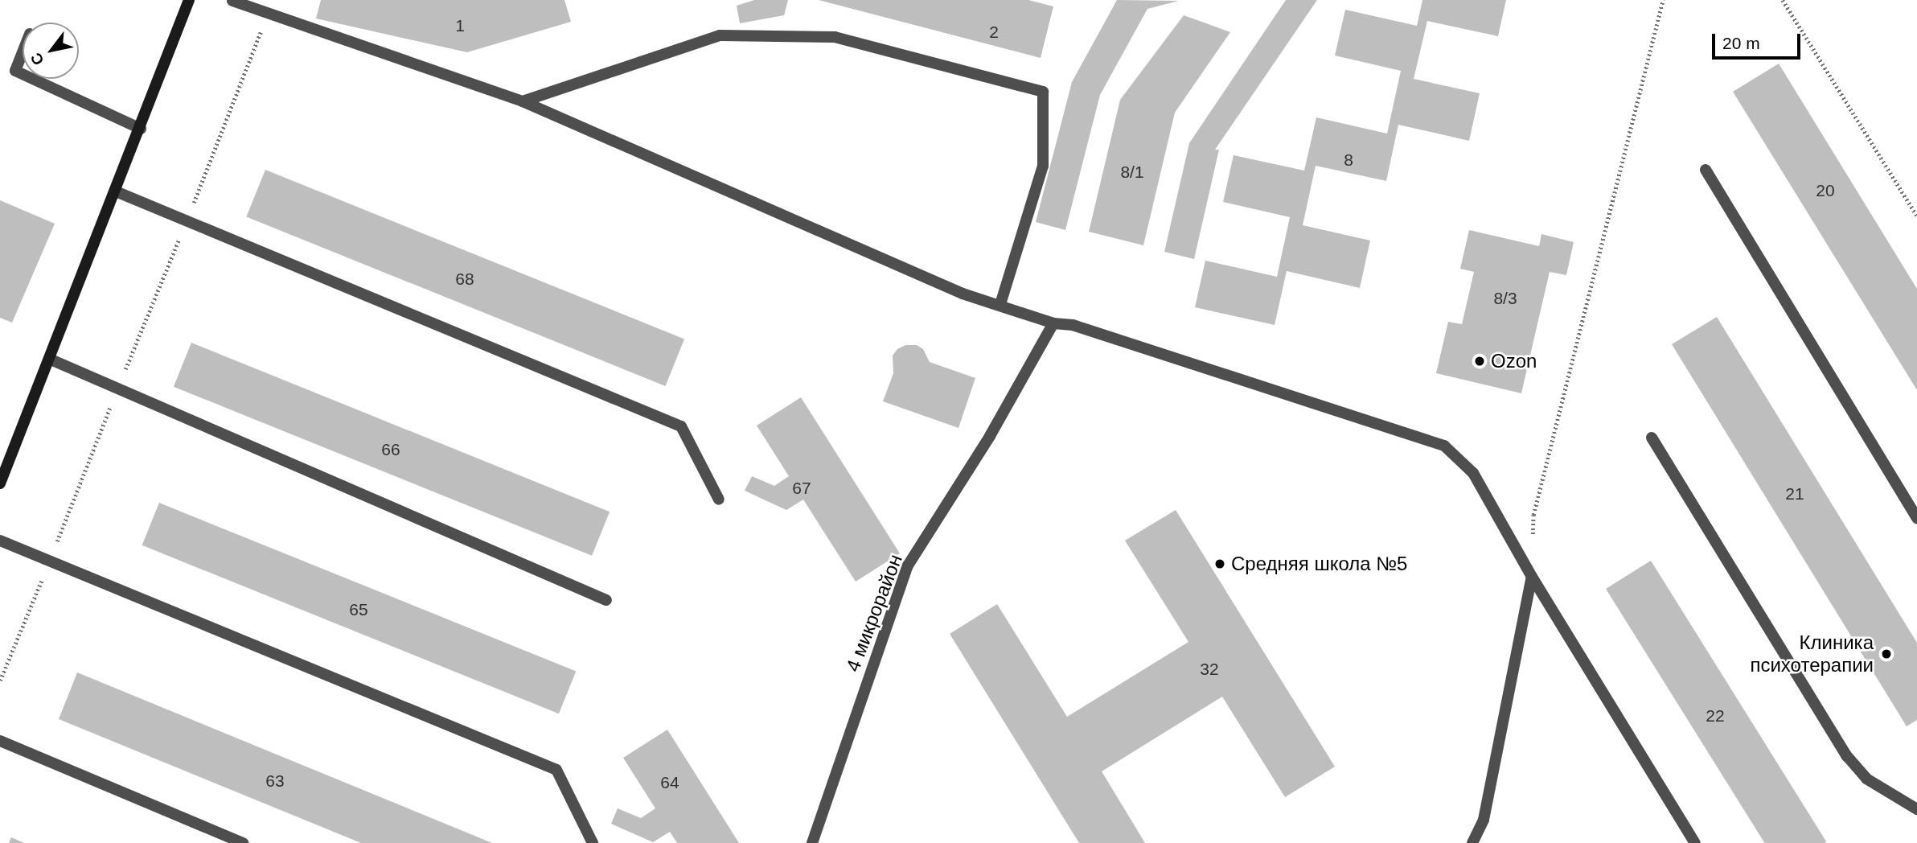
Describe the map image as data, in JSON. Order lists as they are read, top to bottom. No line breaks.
{"streets":{"lane":["4 микрорайон"]},"places":["Ozon","Средняя школа №5","Клиника психотерапии"],"house_numbers":["1","2","8","8/1","20","68","8/3","66","67","21","65","32","22","63","64"],"scale_bar":"20 m","north":"bottom left"}
